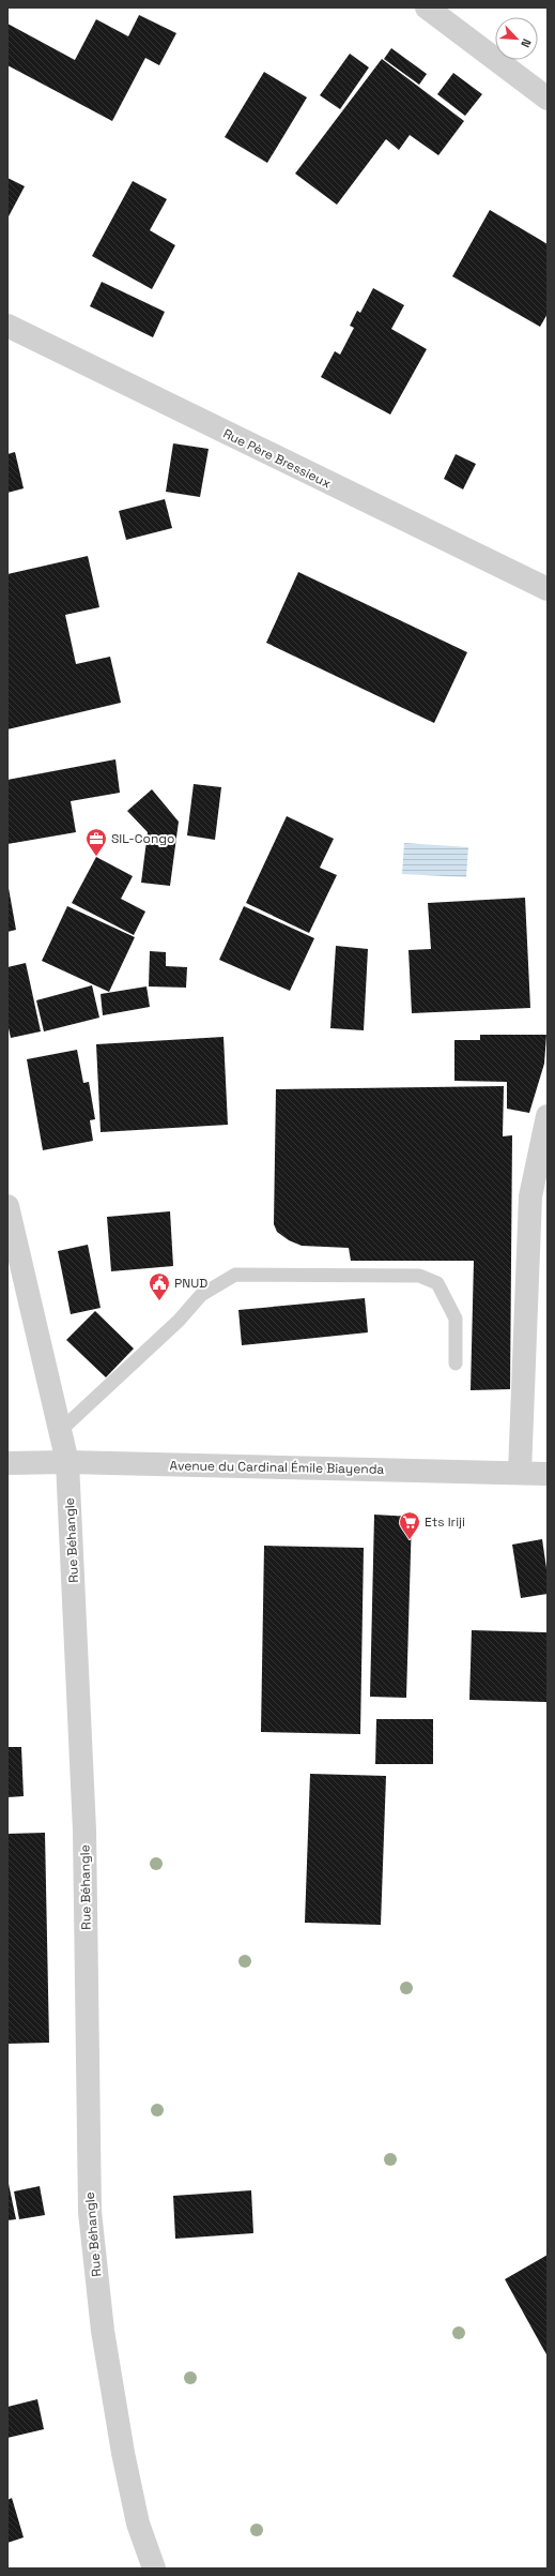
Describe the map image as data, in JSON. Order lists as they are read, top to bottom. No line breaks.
{"streets":{"street":["Rue Père Bressieux","Avenue du Cardinal Émile Biayenda","Rue Béhangle"]},"crossings":[["Avenue du Cardinal Émile Biayenda","Rue Béhangle"]],"places":{"office":["SIL-Congo"],"public building":["PNUD"],"supermarket":["Ets Iriji"]},"north":"bottom right"}
